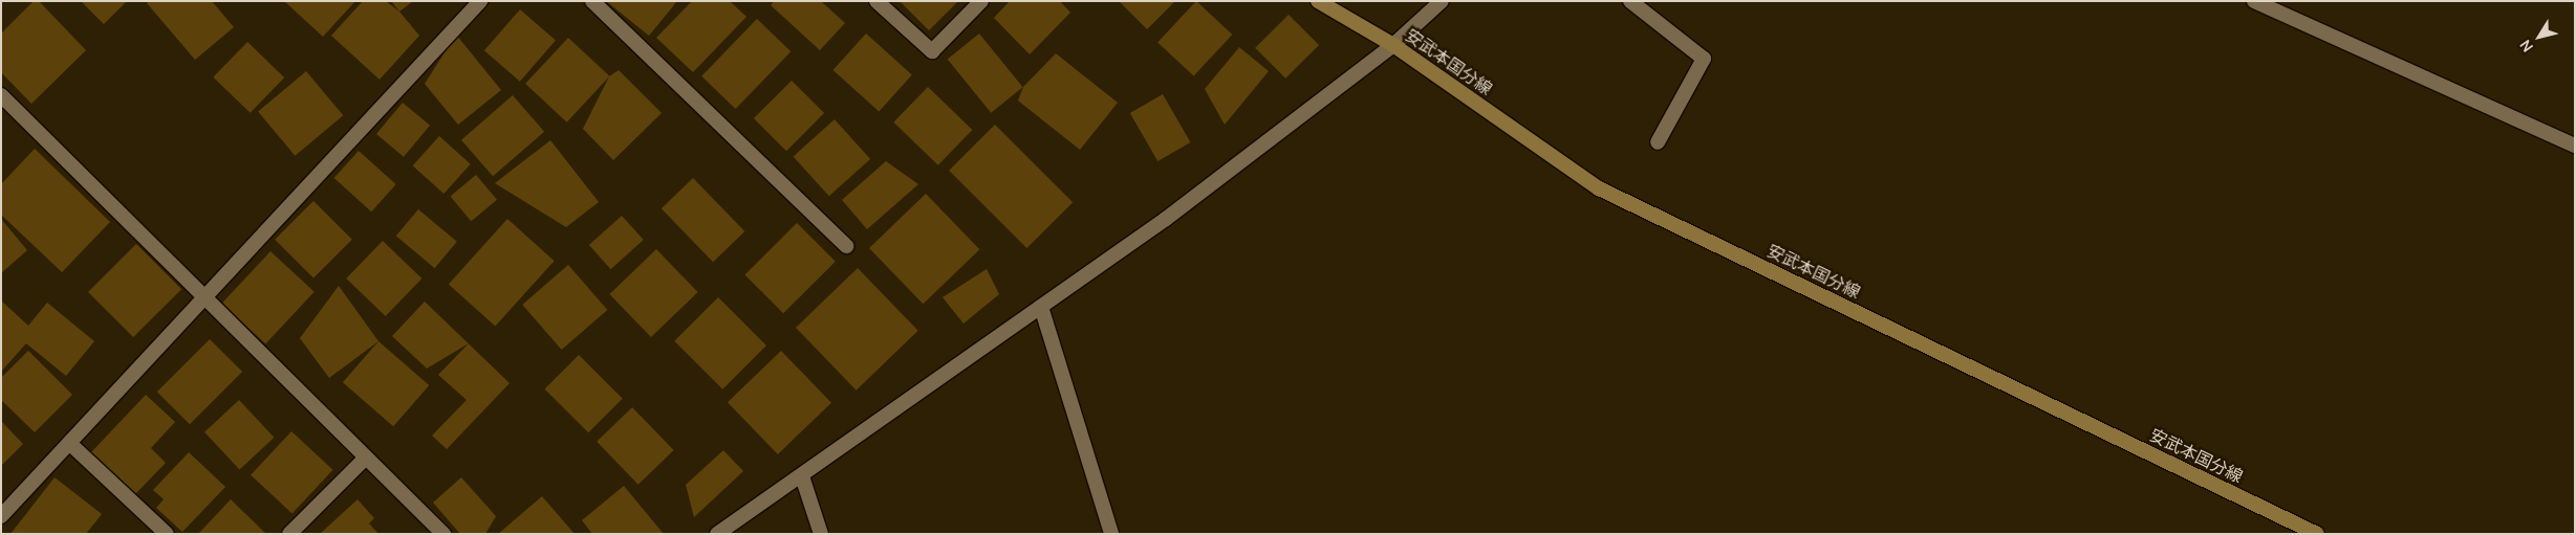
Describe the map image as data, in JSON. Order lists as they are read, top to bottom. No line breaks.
{"streets":{"main road":["安武本国分線"]},"north":"bottom left"}
